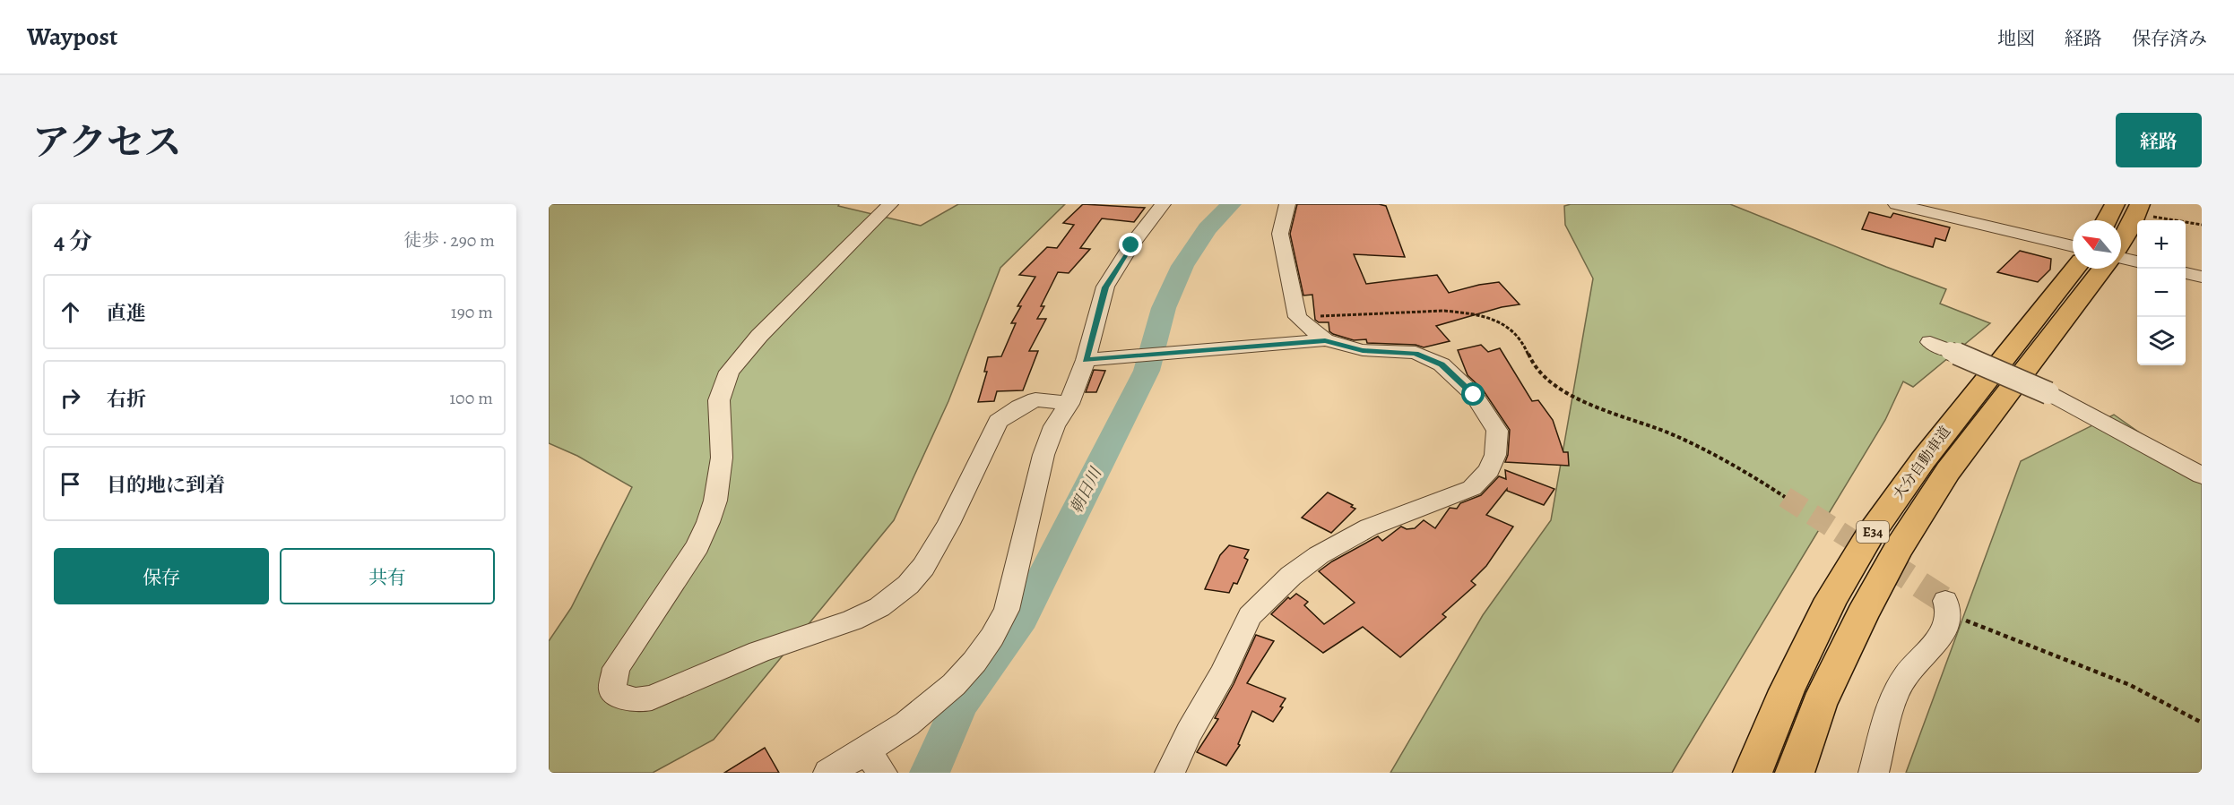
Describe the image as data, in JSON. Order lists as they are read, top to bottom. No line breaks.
{"streets":{"highway":["大分自動車道","E34"]},"water":["朝日川"],"north":"top left","page":{"header":"Waypost","nav":["地図","経路","保存済み"],"title":"アクセス","buttons":["経路",["保存","共有"]],"heading":["4 分","徒歩 · 290 m"],"map_buttons":["+","−"],"list":[["直進","190 m"],["右折","100 m"],"目的地に到着"]}}
